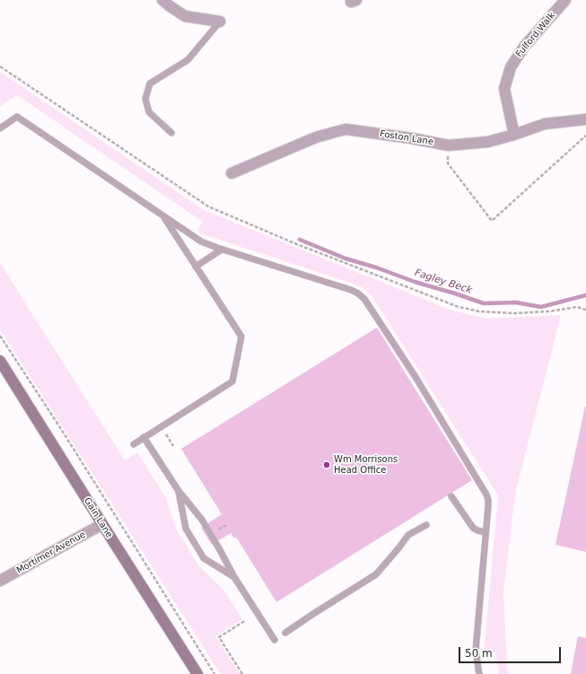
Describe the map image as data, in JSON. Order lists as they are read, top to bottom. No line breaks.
{"streets":{"street":["Fulford Walk","Foston Lane","Gain Lane","Mortimer Avenue"]},"crossings":[["Fulford Walk","Foston Lane"],["Gain Lane","Mortimer Avenue"]],"water":["Fagley Beck"],"places":["Wm Morrisons Head Office"],"scale_bar":"50 m"}
